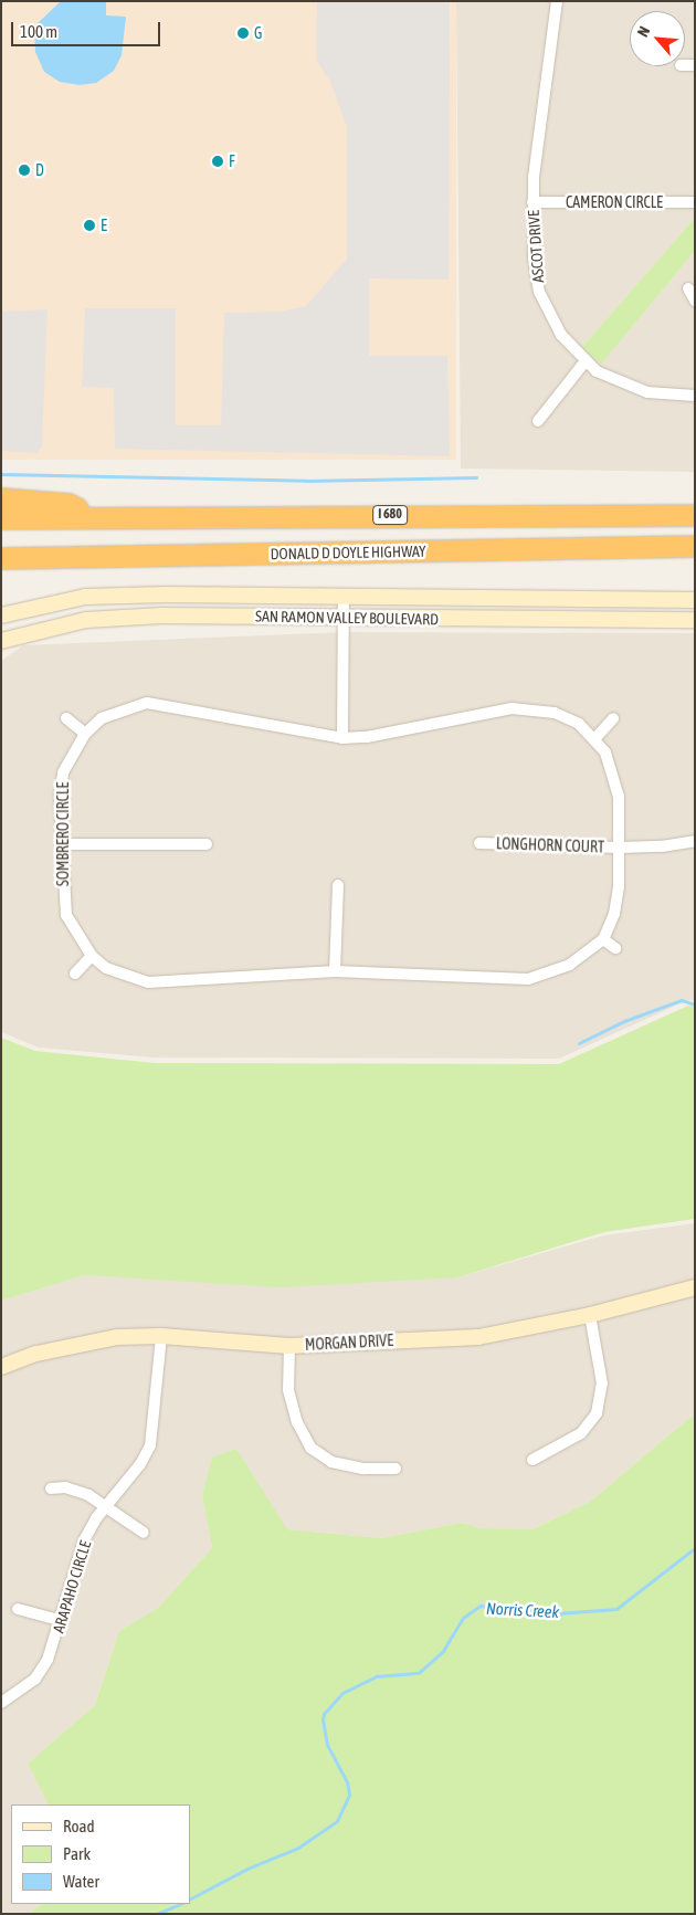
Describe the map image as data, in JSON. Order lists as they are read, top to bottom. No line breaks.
{"streets":{"highway":["I 680","DONALD D DOYLE HIGHWAY"],"main road":["SAN RAMON VALLEY BOULEVARD","MORGAN DRIVE"],"street":["CAMERON CIRCLE","ASCOT DRIVE","SOMBRERO CIRCLE","LONGHORN COURT","ARAPAHO CIRCLE"]},"crossings":[["CAMERON CIRCLE","ASCOT DRIVE"],["SOMBRERO CIRCLE","LONGHORN COURT"],["MORGAN DRIVE","ARAPAHO CIRCLE"]],"water":["Norris Creek"],"places":["G","F","D","E"],"legend":["Road","Park","Water"],"scale_bar":"100 m","north":"top left"}
